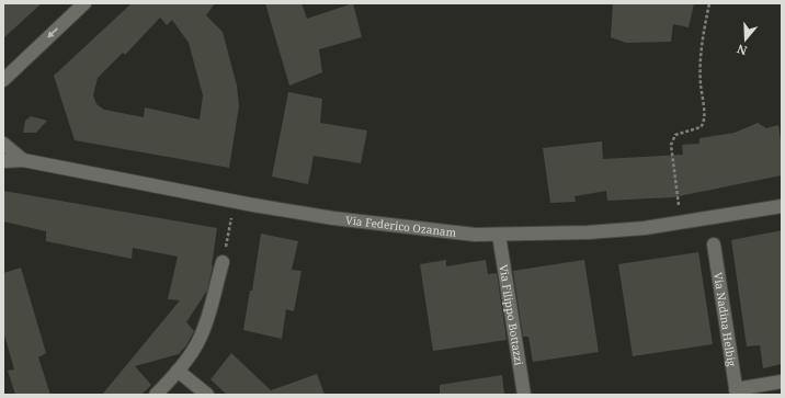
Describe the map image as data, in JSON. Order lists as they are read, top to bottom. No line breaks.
{"streets":{"street":["Via Federico Ozanam","Via Filippo Bottazzi","Via Nadina Helbig"]},"crossings":[["Via Federico Ozanam","Via Filippo Bottazzi"]],"north":"bottom"}
